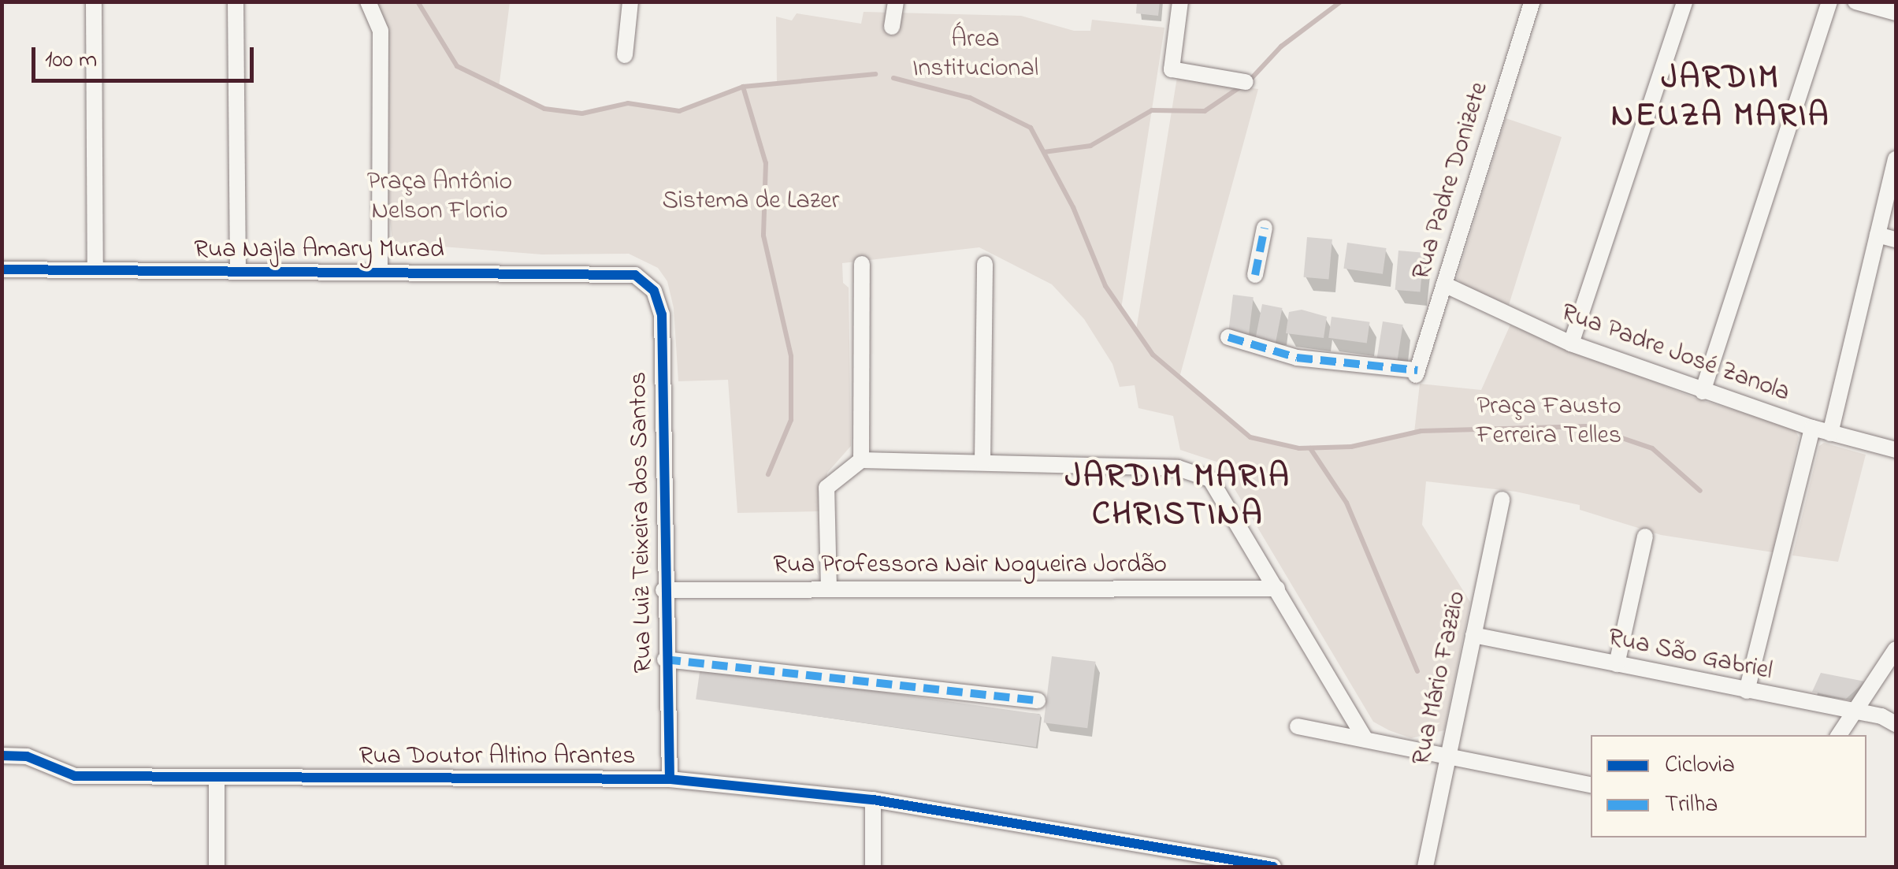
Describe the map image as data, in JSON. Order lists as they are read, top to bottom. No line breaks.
{"streets":{"street":["Rua Padre Donizete","Rua Najla Amary Murad","Rua Padre José Zanola","Rua Luiz Teixeira dos Santos","Rua Professora Nair Nogueira Jordão","Rua São Gabriel","Rua Mário Fazzio","Rua Doutor Altino Arantes"]},"crossings":[["Rua Padre Donizete","Rua Padre José Zanola"],["Rua Najla Amary Murad","Rua Luiz Teixeira dos Santos"],["Rua Luiz Teixeira dos Santos","Rua Professora Nair Nogueira Jordão"],["Rua Luiz Teixeira dos Santos","Rua Doutor Altino Arantes"],["Rua São Gabriel","Rua Mário Fazzio"]],"districts":["JARDIM NEUZA MARIA","JARDIM MARIA CHRISTINA"],"parks":["Área Institucional","Praça Antônio Nelson Florio","Sistema de Lazer","Praça Fausto Ferreira Telles"],"legend":["Ciclovia","Trilha"],"scale_bar":"100 m"}
